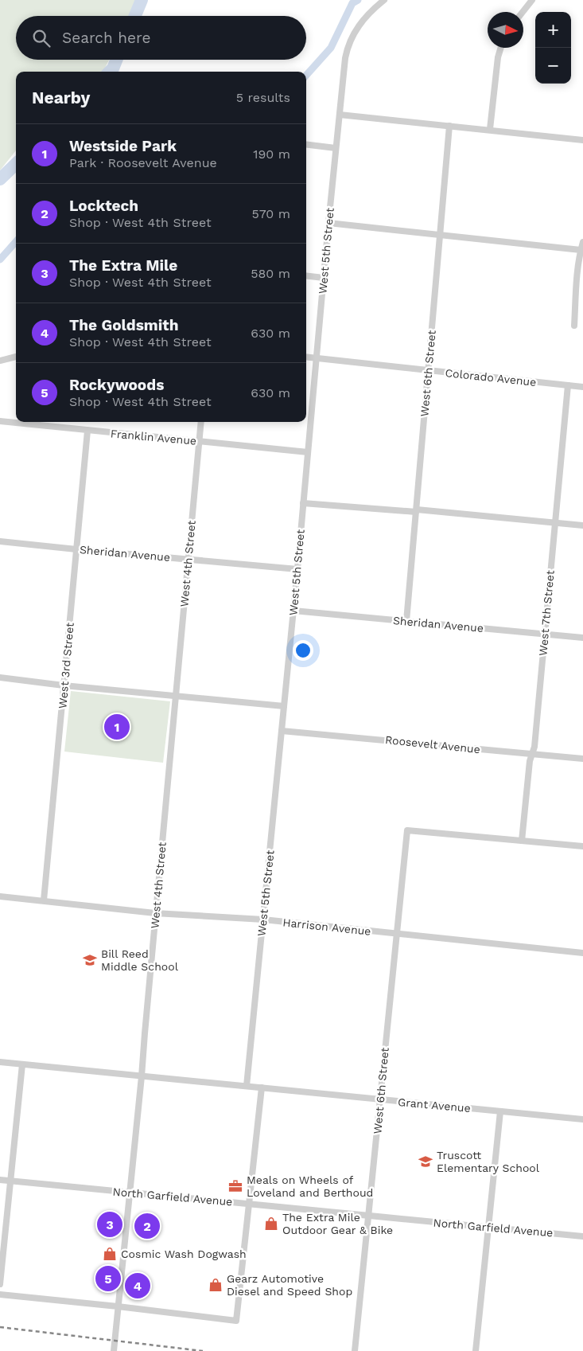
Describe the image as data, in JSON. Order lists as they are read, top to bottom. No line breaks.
{"streets":{"street":["West 5th Street","West 6th Street","Colorado Avenue","Franklin Avenue","Sheridan Avenue","West 4th Street","West 7th Street","West 3rd Street","Roosevelt Avenue","Harrison Avenue","Grant Avenue","North Garfield Avenue"]},"crossings":[["West 5th Street","Colorado Avenue"],["West 5th Street","Franklin Avenue"],["West 5th Street","Sheridan Avenue"],["West 5th Street","Roosevelt Avenue"],["West 5th Street","Harrison Avenue"],["West 5th Street","Grant Avenue"],["West 6th Street","Colorado Avenue"],["West 6th Street","Sheridan Avenue"],["West 6th Street","West 7th Street"],["West 6th Street","Harrison Avenue"],["West 6th Street","Grant Avenue"],["West 6th Street","North Garfield Avenue"],["Colorado Avenue","West 7th Street"],["Franklin Avenue","West 4th Street"],["Franklin Avenue","West 3rd Street"],["Sheridan Avenue","West 4th Street"],["Sheridan Avenue","West 7th Street"],["Sheridan Avenue","West 3rd Street"],["West 4th Street","Harrison Avenue"],["West 4th Street","North Garfield Avenue"],["West 7th Street","Roosevelt Avenue"],["West 3rd Street","Harrison Avenue"]],"places":{"school or university":["Bill Reed Middle School","Truscott Elementary School"],"office":["Meals on Wheels of Loveland and Berthoud"],"shop":["The Extra Mile Outdoor Gear & Bike","Cosmic Wash Dogwash","Gearz Automotive Diesel and Speed Shop"]},"north":"right","page":{"map_buttons":["+","−"],"search":"Search here","heading":["Nearby","5 results"],"list":[{"mark":"1","name":"Westside Park","note":"Park · Roosevelt Avenue","value":"190 m"},{"mark":"2","name":"Locktech","note":"Shop · West 4th Street","value":"570 m"},{"mark":"3","name":"The Extra Mile","note":"Shop · West 4th Street","value":"580 m"},{"mark":"4","name":"The Goldsmith","note":"Shop · West 4th Street","value":"630 m"},{"mark":"5","name":"Rockywoods","note":"Shop · West 4th Street","value":"630 m"}],"pins":["1","3","2","5","4"]}}
